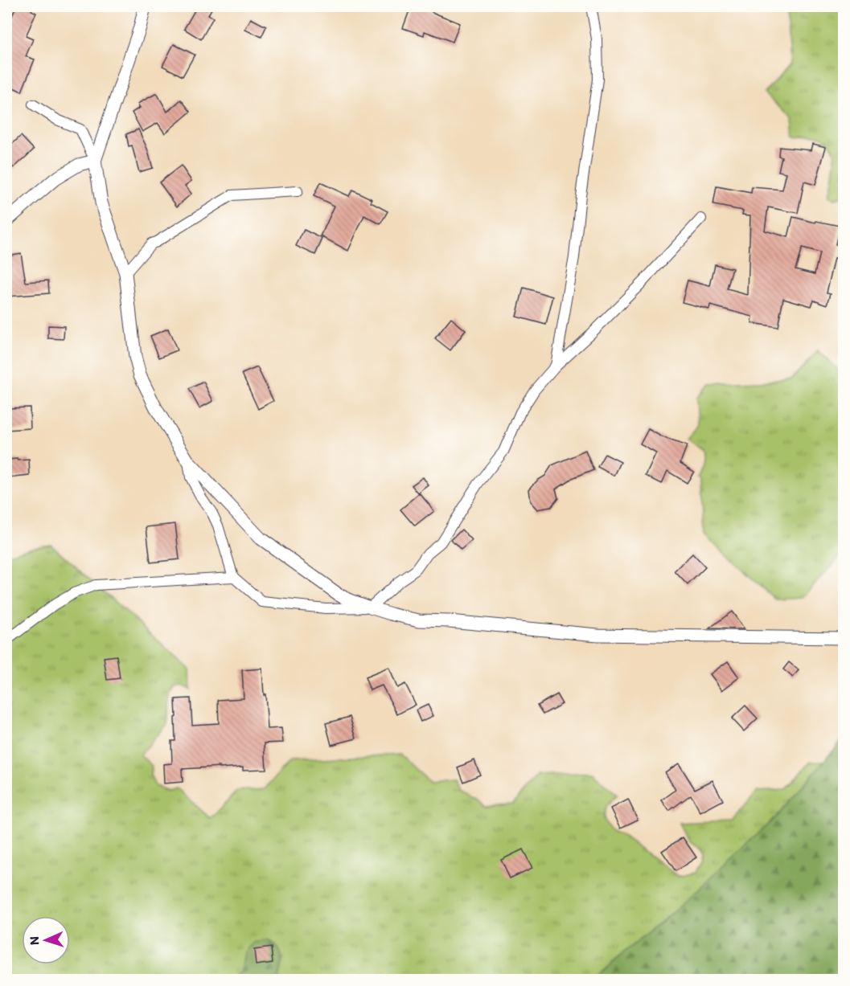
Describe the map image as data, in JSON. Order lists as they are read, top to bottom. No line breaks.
{"north":"left"}
